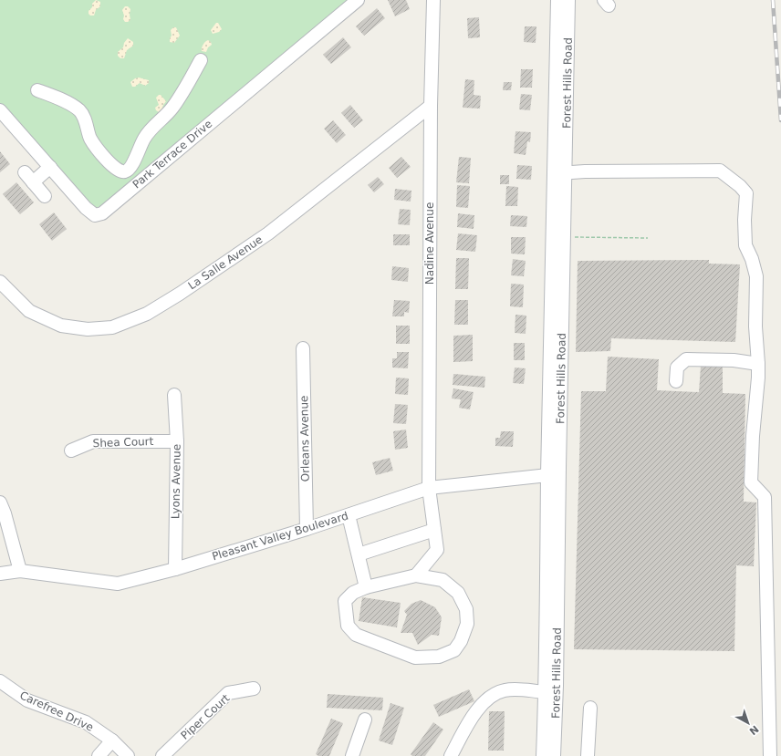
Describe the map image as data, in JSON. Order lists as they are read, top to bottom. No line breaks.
{"streets":{"street":["Forest Hills Road","Park Terrace Drive","Nadine Avenue","La Salle Avenue","Orleans Avenue","Shea Court","Lyons Avenue","Pleasant Valley Boulevard","Carefree Drive","Piper Court"]},"crossings":[["Forest Hills Road","Pleasant Valley Boulevard"],["Nadine Avenue","La Salle Avenue"],["Nadine Avenue","Pleasant Valley Boulevard"],["Orleans Avenue","Pleasant Valley Boulevard"],["Shea Court","Lyons Avenue"],["Lyons Avenue","Pleasant Valley Boulevard"]],"north":"bottom right"}
